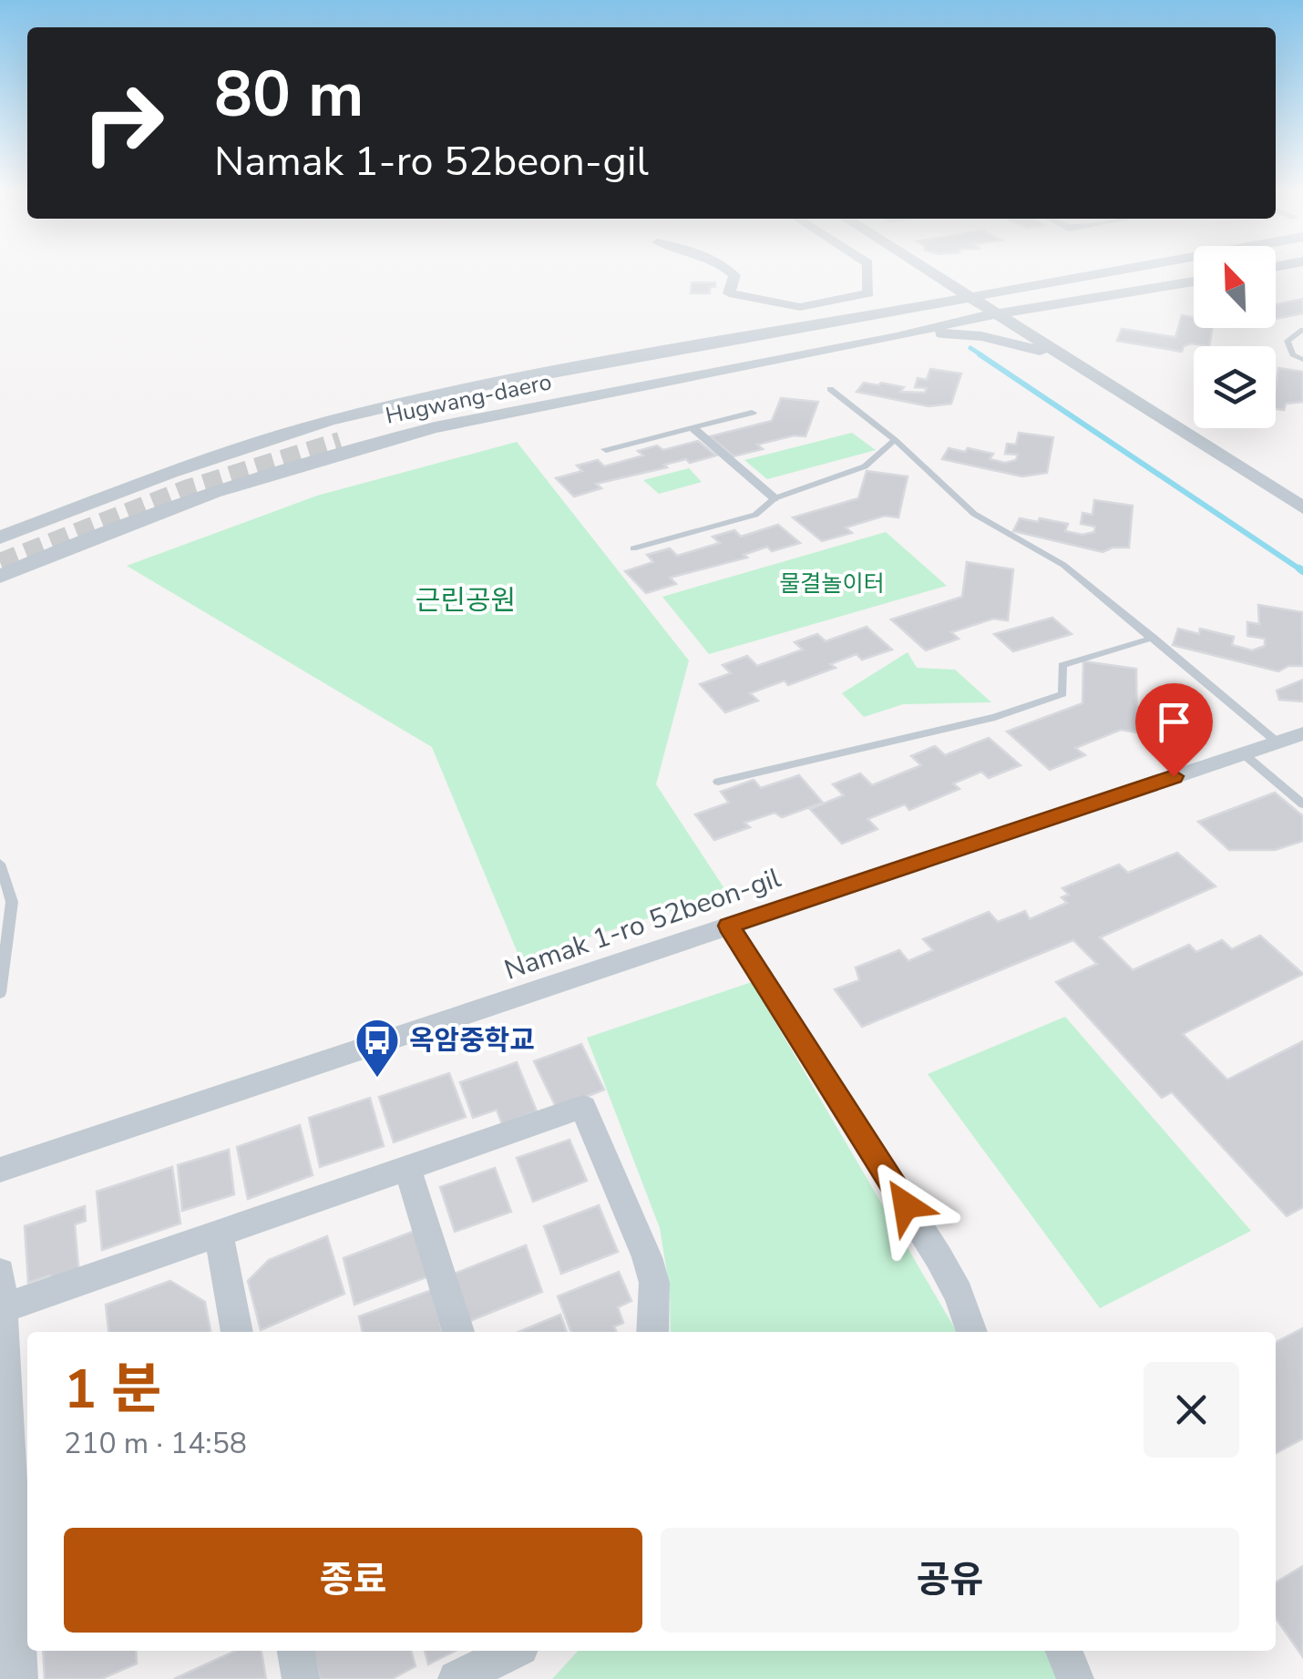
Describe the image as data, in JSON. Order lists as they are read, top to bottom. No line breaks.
{"streets":{"street":["Hugwang-daero","Namak 1-ro 52beon-gil"]},"parks":["물결놀이터","근린공원"],"places":{"bus stop":["옥암중학교"]},"north":"top left","page":{"turn":["80 m","Namak 1-ro 52beon-gil"],"heading":["1 분","210 m · 14:58"],"buttons":["종료","공유"]}}
